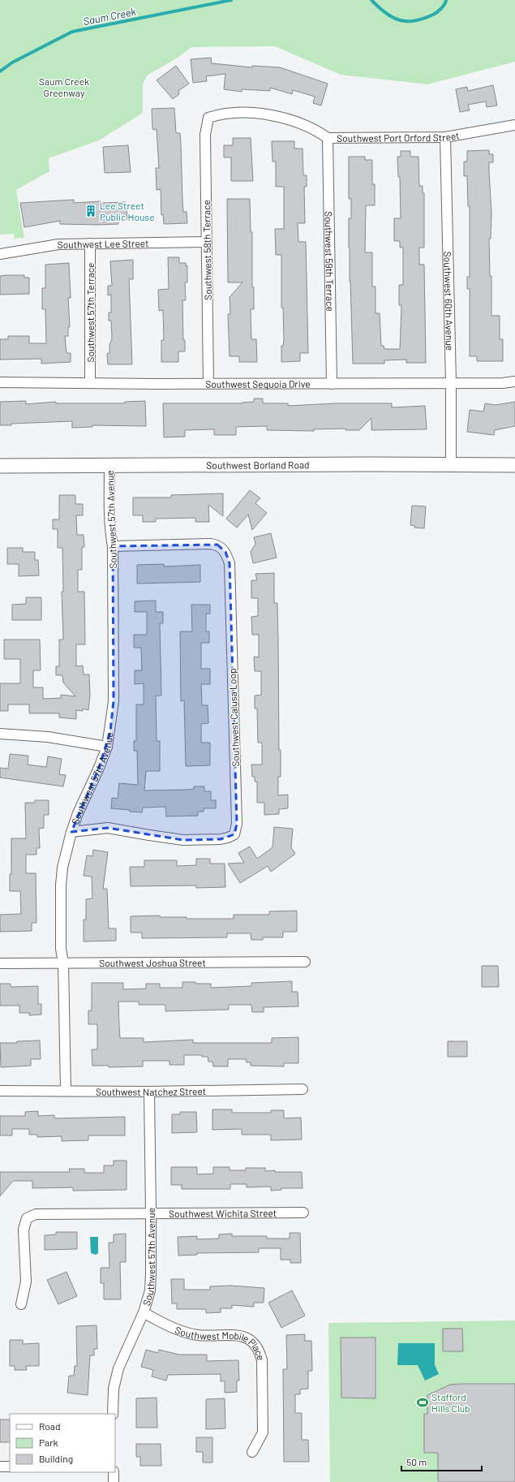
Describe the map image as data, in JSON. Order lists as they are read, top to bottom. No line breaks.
{"streets":{"main road":["Southwest Borland Road"],"street":["Southwest Port Orford Street","Southwest Lee Street","Southwest 58th Terrace","Southwest 59th Terrace","Southwest 60th Avenue","Southwest 57th Terrace","Southwest Sequoia Drive","Southwest 57th Avenue","Southwest Calusa Loop","Southwest Joshua Street","Southwest Natchez Street","Southwest Wichita Street","Southwest Mobile Place"]},"crossings":[["Southwest Port Orford Street","Southwest 58th Terrace"],["Southwest Port Orford Street","Southwest 59th Terrace"],["Southwest Port Orford Street","Southwest 60th Avenue"],["Southwest Lee Street","Southwest 58th Terrace"],["Southwest Lee Street","Southwest 57th Terrace"],["Southwest 58th Terrace","Southwest Sequoia Drive"],["Southwest 59th Terrace","Southwest Sequoia Drive"],["Southwest 60th Avenue","Southwest Sequoia Drive"],["Southwest 60th Avenue","Southwest Borland Road"],["Southwest 57th Terrace","Southwest Sequoia Drive"],["Southwest Borland Road","Southwest 57th Avenue"],["Southwest 57th Avenue","Southwest Calusa Loop"],["Southwest 57th Avenue","Southwest Joshua Street"],["Southwest 57th Avenue","Southwest Natchez Street"],["Southwest 57th Avenue","Southwest Wichita Street"],["Southwest 57th Avenue","Southwest Mobile Place"]],"water":["Saum Creek"],"parks":["Saum Creek Greenway"],"places":{"building":["Lee Street Public House"],"sports":["Stafford Hills Club"]},"legend":["Road","Park","Building"],"scale_bar":"50 m"}
